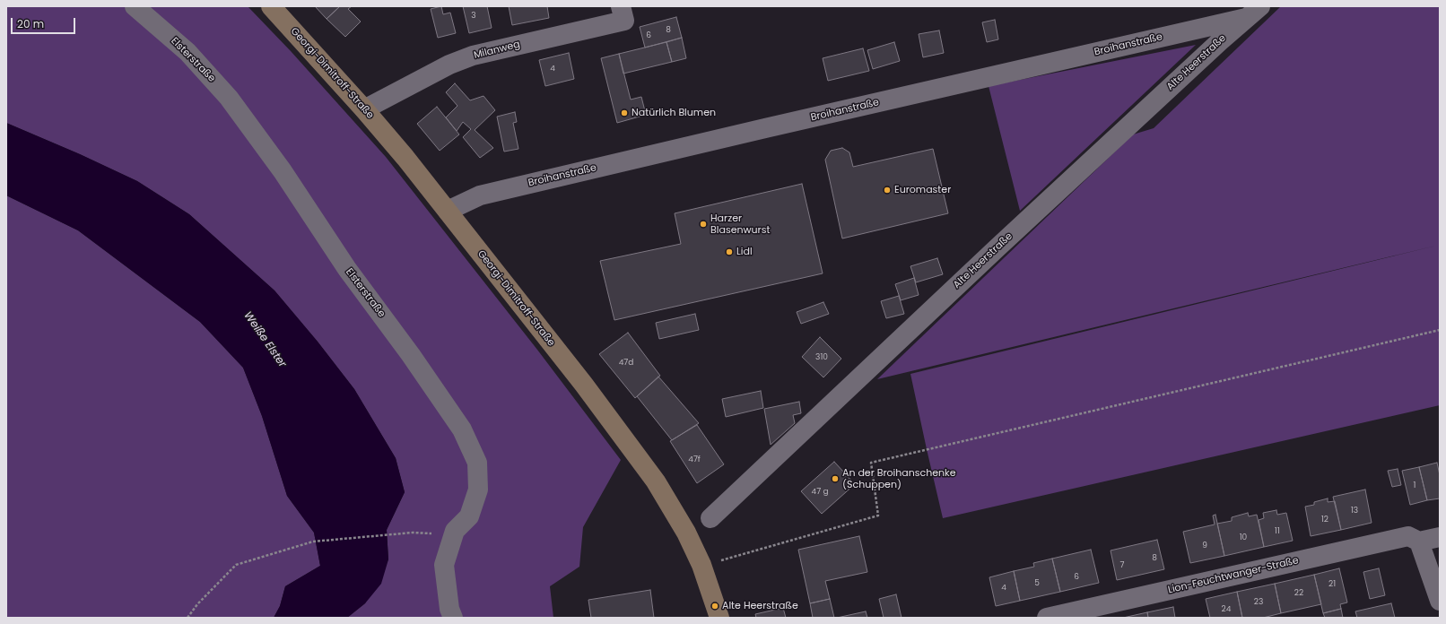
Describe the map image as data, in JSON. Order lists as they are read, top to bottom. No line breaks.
{"streets":{"street":["Broihanstraße","Milanweg","Elsterstraße","Alte Heerstraße","Georgi-Dimitroff-Straße","Lion-Feuchtwanger-Straße"]},"crossings":[["Broihanstraße","Alte Heerstraße"],["Broihanstraße","Georgi-Dimitroff-Straße"],["Milanweg","Georgi-Dimitroff-Straße"]],"water":["Weiße Elster"],"places":["Natürlich Blumen","Euromaster","Harzer Blasenwurst","Lidl","An der Broihanschenke (Schuppen)","Alte Heerstraße"],"house_numbers":["3","8","6","4","310","47d","47f","1","47 g","13","12","11","10","9","8","7","6","5","21","4","22","23","24"],"scale_bar":"20 m"}
